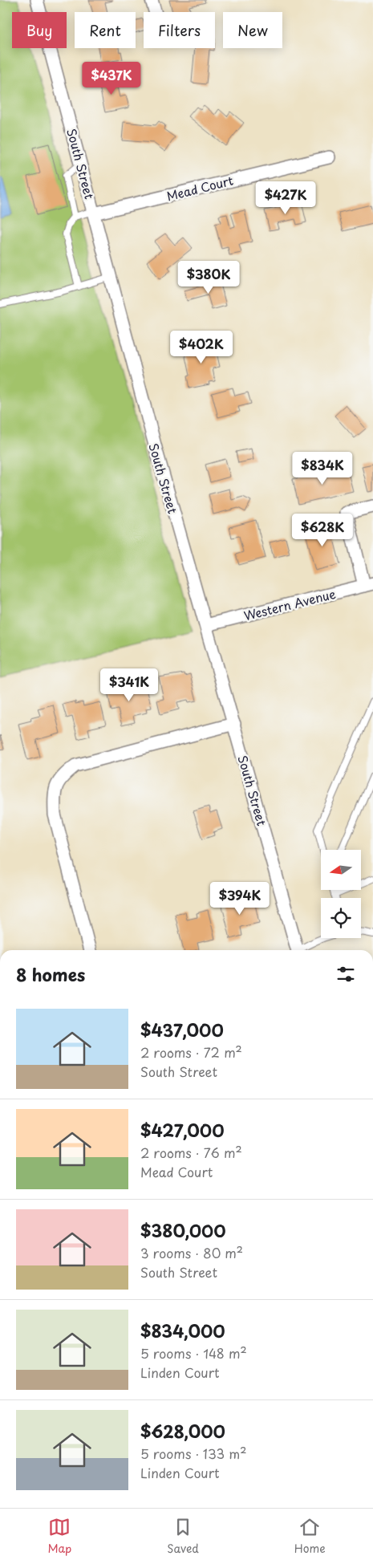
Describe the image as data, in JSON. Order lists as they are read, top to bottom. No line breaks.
{"streets":{"street":["South Street","Mead Court","Western Avenue"]},"crossings":[["South Street","Mead Court"],["South Street","Western Avenue"]],"north":"left","page":{"chip":["Buy","Rent","Filters","New"],"price":["$437K","$427K","$380K","$402K","$834K","$628K","$341K","$394K"],"heading":"8 homes","list":[{"name":"$437,000","note":"2 rooms · 72 m² · South Street"},{"name":"$427,000","note":"2 rooms · 76 m² · Mead Court"},{"name":"$380,000","note":"3 rooms · 80 m² · South Street"},{"name":"$834,000","note":"5 rooms · 148 m² · Linden Court"},{"name":"$628,000","note":"5 rooms · 133 m² · Linden Court"}],"tabs":["Map","Saved","Home"]}}
